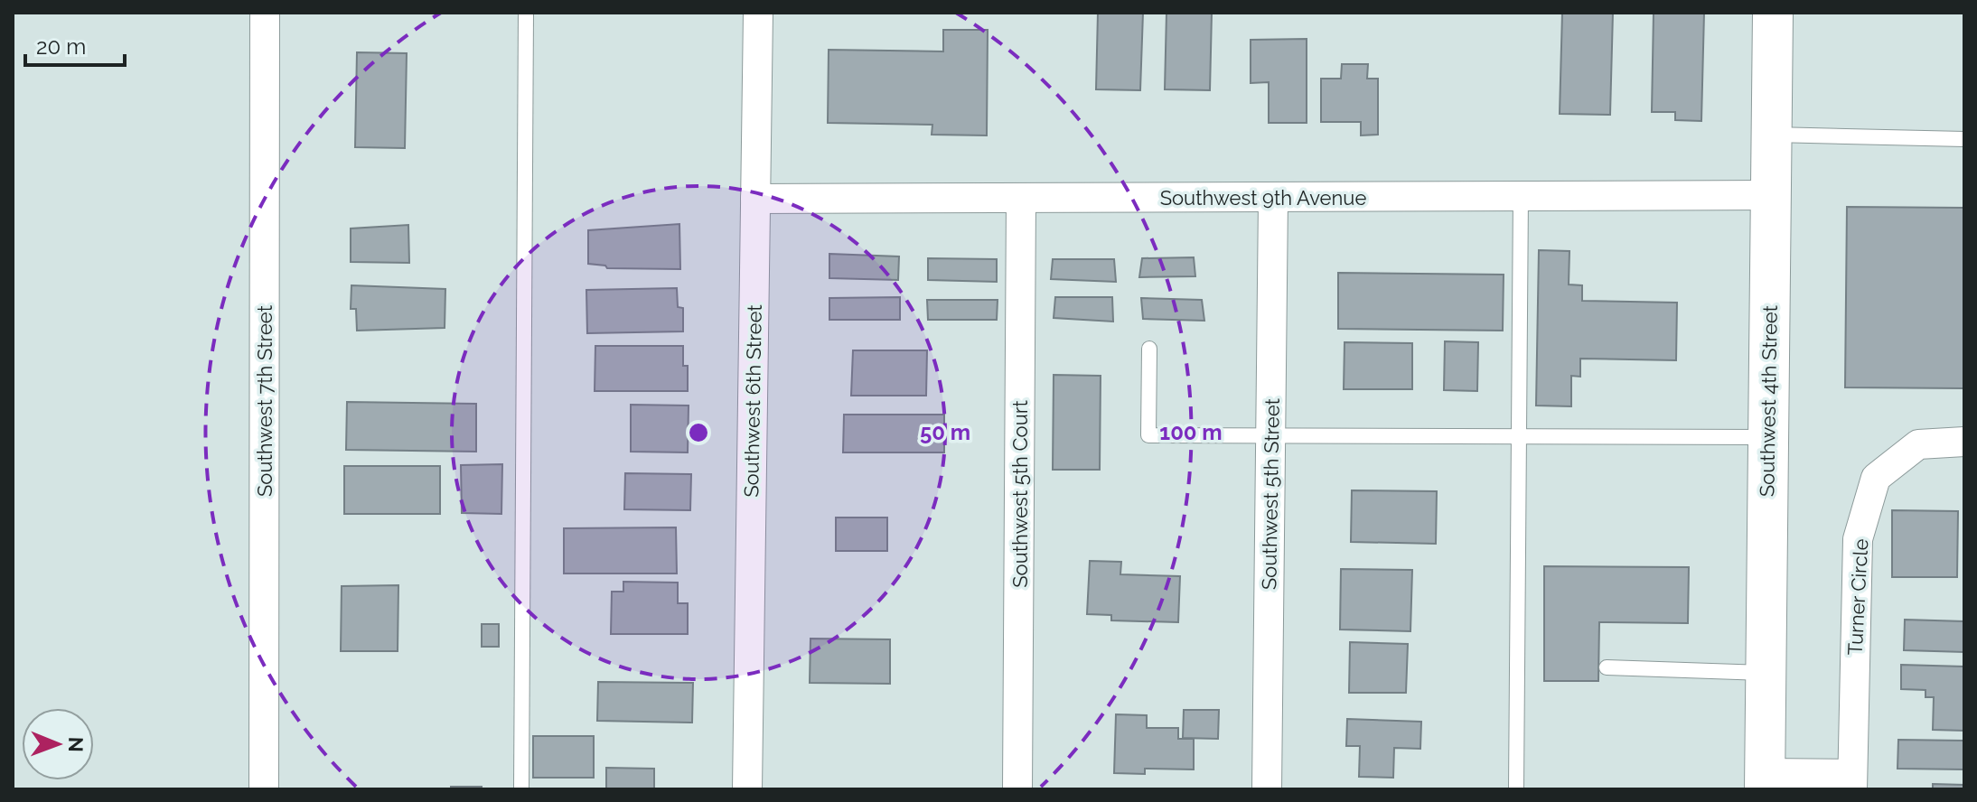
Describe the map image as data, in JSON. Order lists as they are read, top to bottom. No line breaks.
{"streets":{"street":["Southwest 9th Avenue","Southwest 7th Street","Southwest 6th Street","Southwest 4th Street","Southwest 5th Court","Southwest 5th Street","Turner Circle"]},"crossings":[["Southwest 9th Avenue","Southwest 6th Street"],["Southwest 9th Avenue","Southwest 4th Street"],["Southwest 9th Avenue","Southwest 5th Court"],["Southwest 9th Avenue","Southwest 5th Street"],["Southwest 4th Street","Turner Circle"]],"scale_bar":"20 m","north":"right","rings":["50 m","100 m"]}
